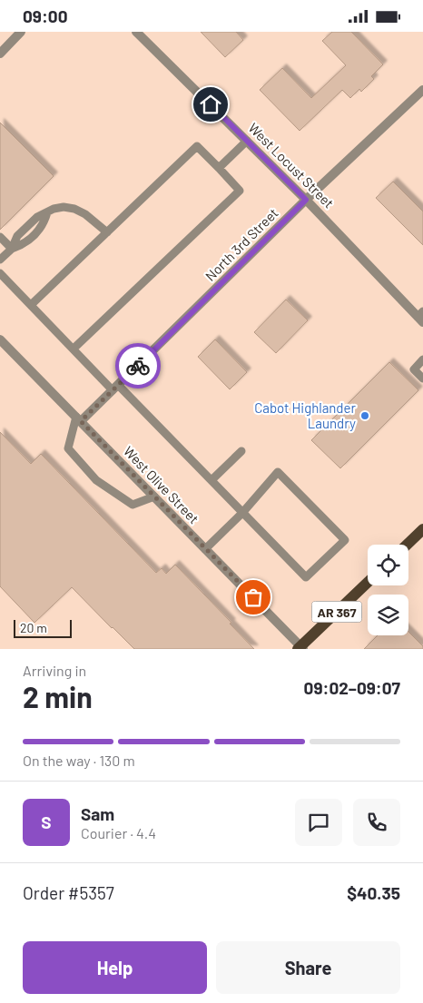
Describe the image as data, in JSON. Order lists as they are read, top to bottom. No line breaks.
{"streets":{"main road":["AR 367"],"street":["West Locust Street","North 3rd Street","West Olive Street"]},"crossings":[["West Locust Street","North 3rd Street"],["North 3rd Street","West Olive Street"],["West Olive Street","AR 367"]],"places":["Cabot Highlander Laundry"],"scale_bar":"20 m","page":{"status":"09:00","scale":"20 m","heading":["2 min","Arriving in","09:02–09:07"],"panel":["Sam","Courier · 4.4","Order #5357","$40.35"],"bar":"On the way · 130 m","round":"S","buttons":["Help","Share"]}}
